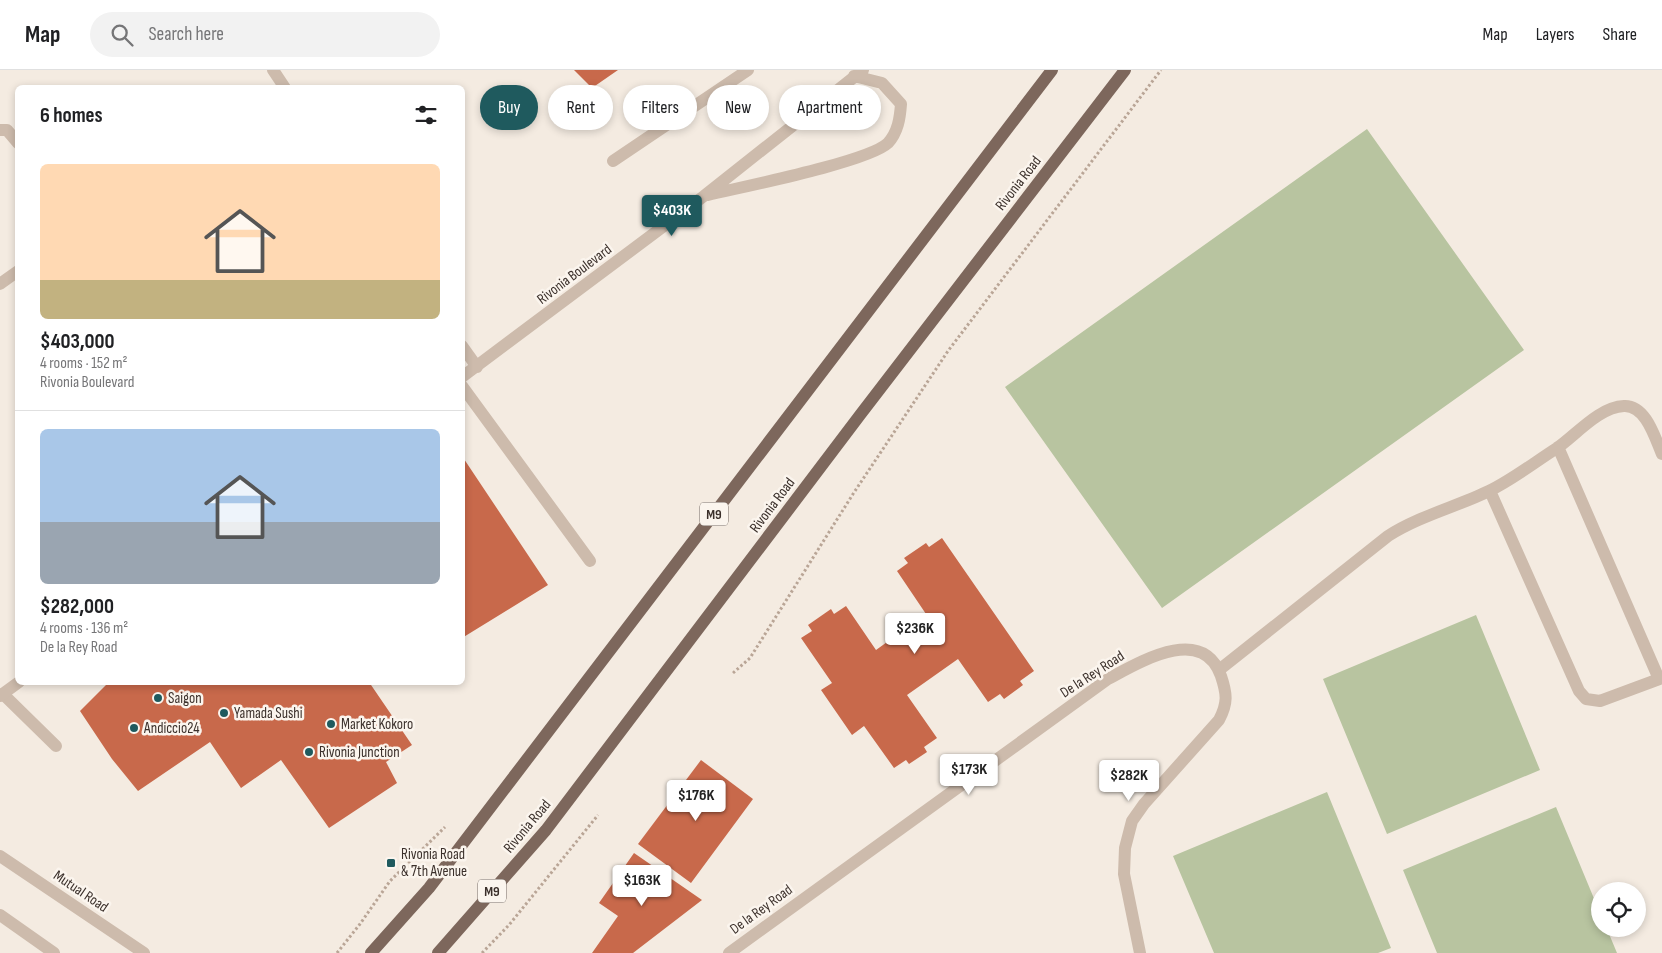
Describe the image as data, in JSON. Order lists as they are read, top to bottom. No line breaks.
{"streets":{"main road":["Rivonia Road","M9"],"street":["Rivonia Boulevard","De la Rey Road","Mutual Road"]},"places":{"other":["Saigon","Yamada Sushi","Market Kokoro","Andiccio24","Rivonia Junction"],"transit":["Rivonia Road & 7th Avenue"]},"page":{"header":"Map","search":"Search here","nav":["Map","Layers","Share"],"chip":["Buy","Rent","Filters","New","Apartment"],"heading":"6 homes","list":[{"name":"$403,000","note":"4 rooms · 152 m² · Rivonia Boulevard"},{"name":"$282,000","note":"4 rooms · 136 m² · De la Rey Road"}],"price":["$403K","$236K","$173K","$282K","$176K","$163K"]}}
